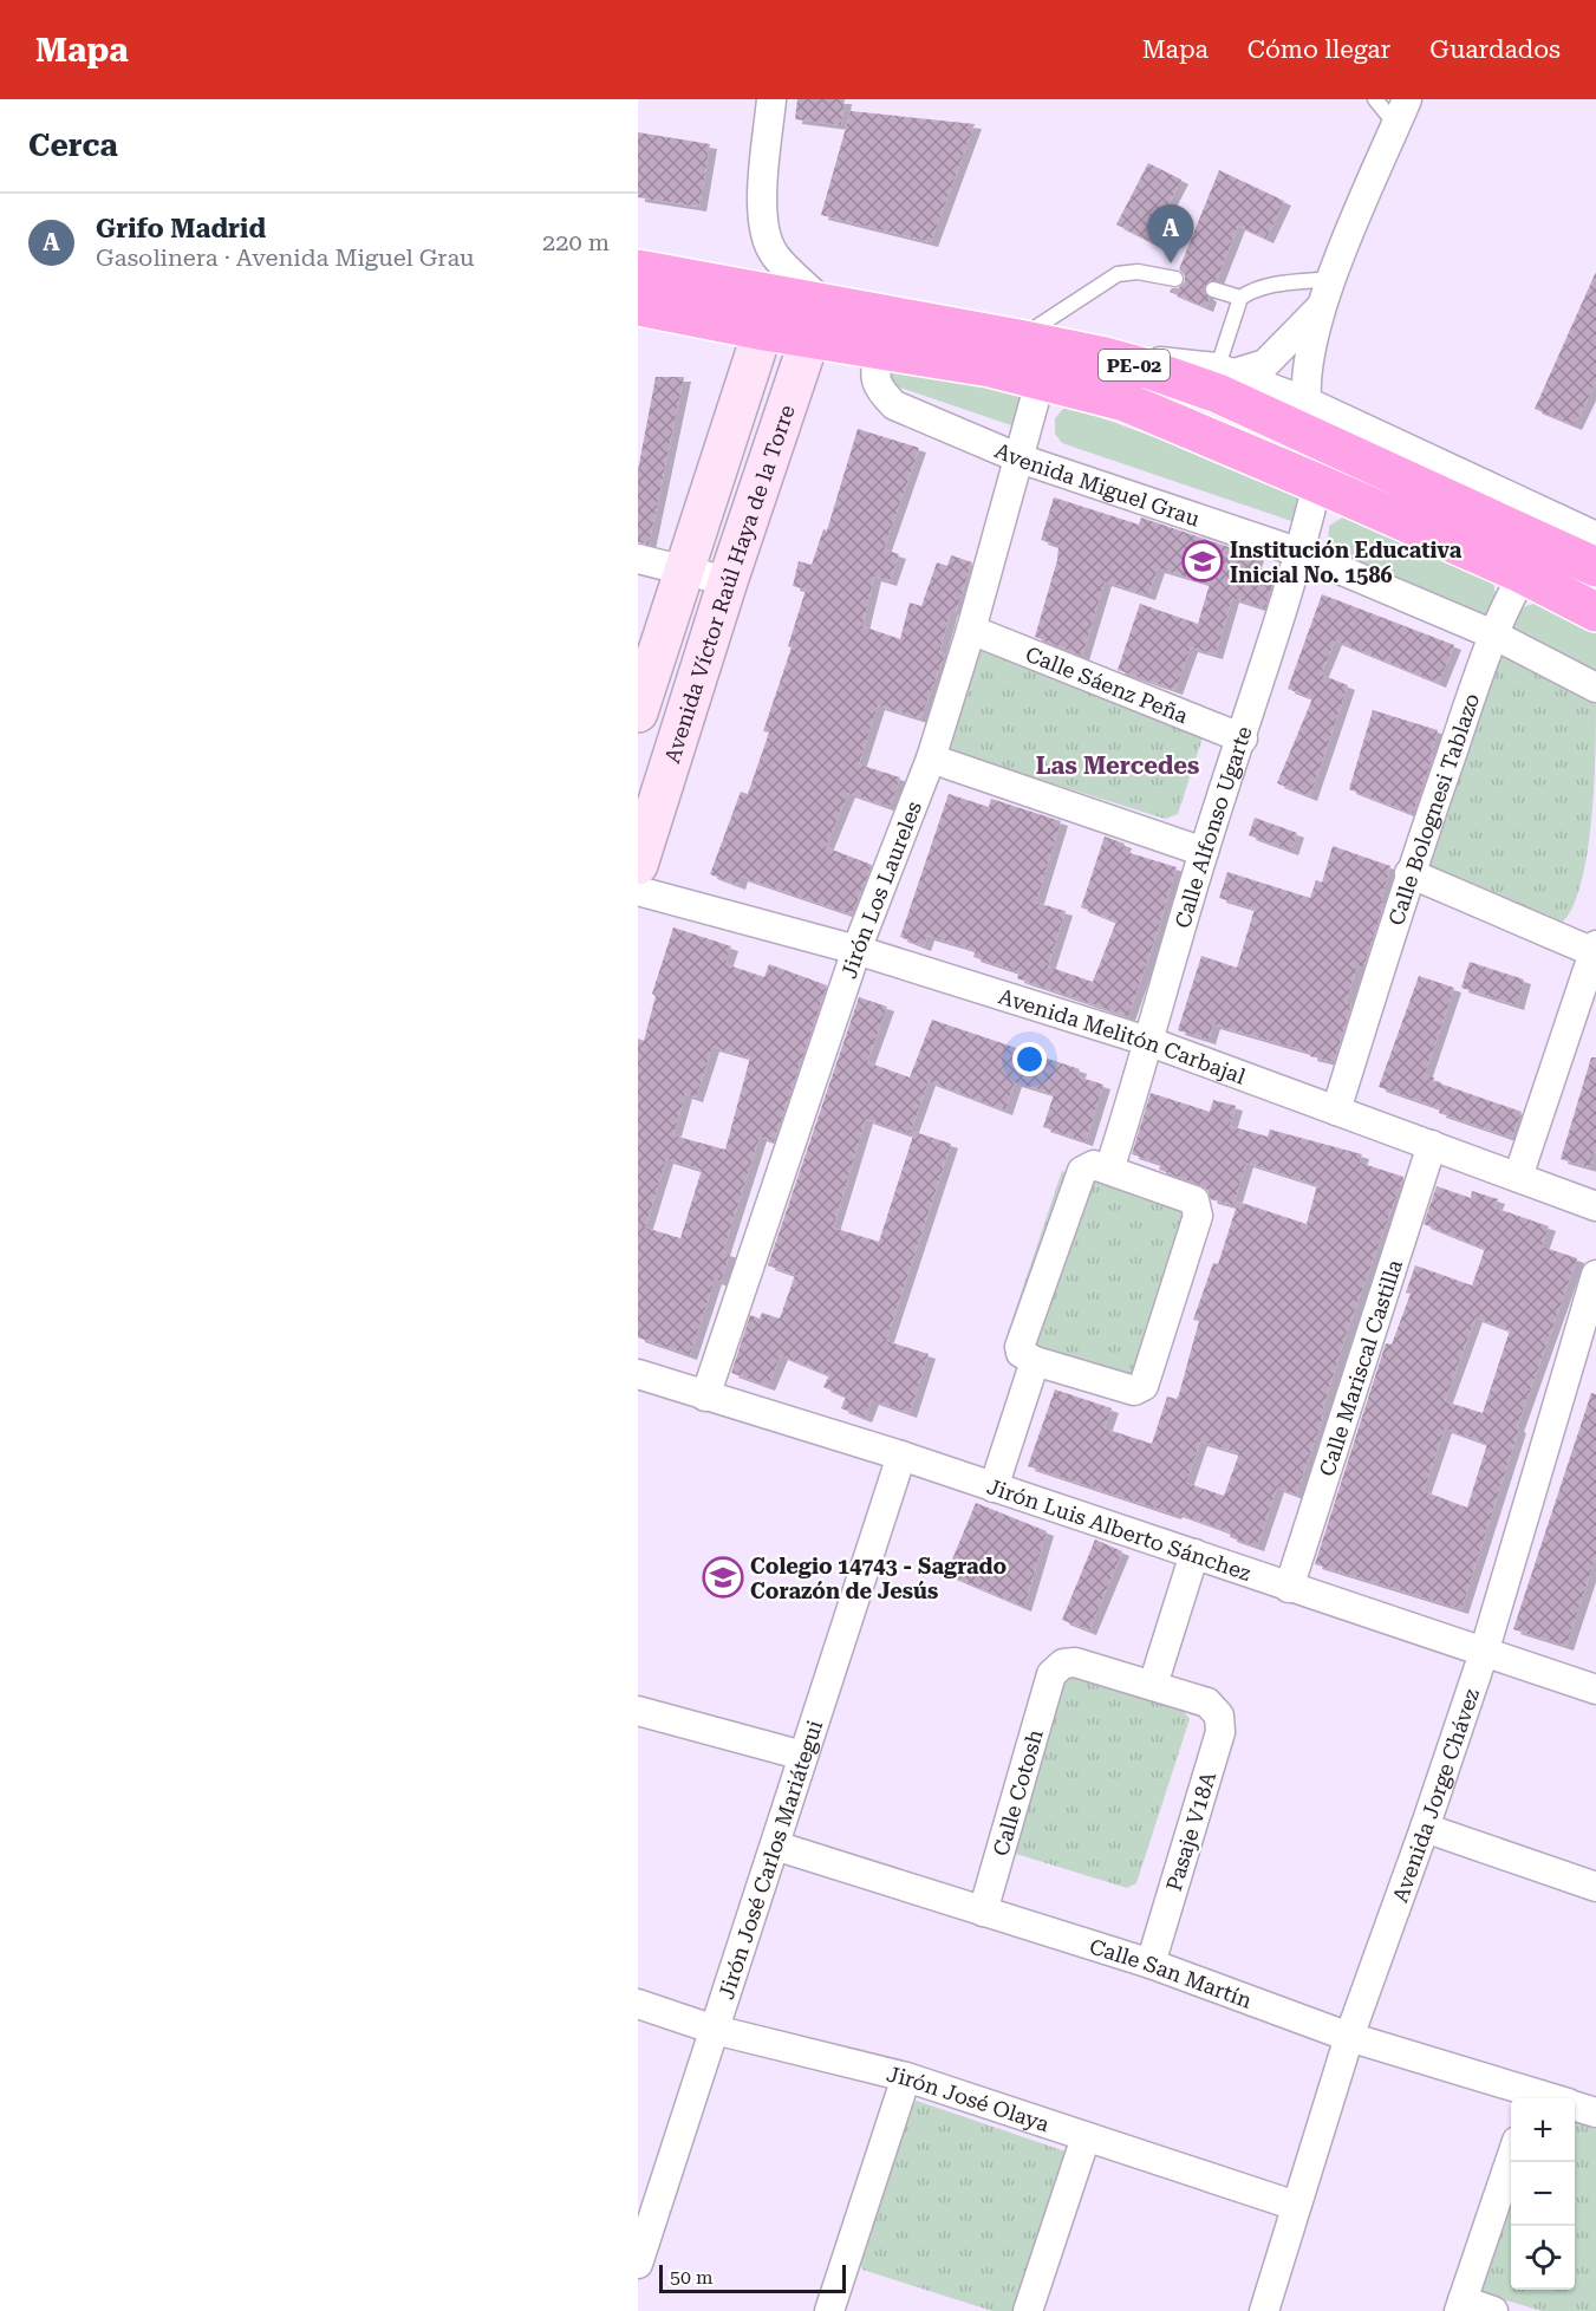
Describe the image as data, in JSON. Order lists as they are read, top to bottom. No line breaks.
{"streets":{"highway":["PE-02"],"main road":["Avenida Víctor Raúl Haya de la Torre"],"street":["Avenida Miguel Grau","Calle Sáenz Peña","Calle Bolognesi Tablazo","Calle Alfonso Ugarte","Jirón Los Laureles","Avenida Melitón Carbajal","Calle Mariscal Castilla","Jirón Luis Alberto Sánchez","Calle Cotosh","Avenida Jorge Chávez","Pasaje V18A","Jirón José Carlos Mariátegui","Calle San Martín","Jirón José Olaya"]},"crossings":[["PE-02","Avenida Miguel Grau"],["PE-02","Avenida Víctor Raúl Haya de la Torre"],["PE-02","Calle Bolognesi Tablazo"],["PE-02","Calle Alfonso Ugarte"],["PE-02","Jirón Los Laureles"],["Avenida Miguel Grau","Calle Bolognesi Tablazo"],["Avenida Miguel Grau","Calle Alfonso Ugarte"],["Avenida Miguel Grau","Jirón Los Laureles"],["Calle Sáenz Peña","Calle Alfonso Ugarte"],["Calle Sáenz Peña","Jirón Los Laureles"],["Calle Bolognesi Tablazo","Avenida Melitón Carbajal"],["Calle Alfonso Ugarte","Avenida Melitón Carbajal"],["Jirón Los Laureles","Avenida Melitón Carbajal"],["Jirón Los Laureles","Jirón Luis Alberto Sánchez"],["Avenida Melitón Carbajal","Calle Mariscal Castilla"],["Calle Mariscal Castilla","Jirón Luis Alberto Sánchez"],["Jirón Luis Alberto Sánchez","Avenida Jorge Chávez"],["Jirón Luis Alberto Sánchez","Jirón José Carlos Mariátegui"],["Calle Cotosh","Pasaje V18A"],["Calle Cotosh","Calle San Martín"],["Avenida Jorge Chávez","Calle San Martín"],["Avenida Jorge Chávez","Jirón José Olaya"],["Pasaje V18A","Calle San Martín"],["Jirón José Carlos Mariátegui","Calle San Martín"],["Jirón José Carlos Mariátegui","Jirón José Olaya"]],"districts":["Las Mercedes"],"places":{"school or university":["Institución Educativa Inicial No. 1586","Colegio 14743 - Sagrado Corazón de Jesús"]},"scale_bar":"50 m","page":{"header":"Mapa","nav":["Mapa","Cómo llegar","Guardados"],"heading":"Cerca","list":[{"mark":"A","name":"Grifo Madrid","note":"Gasolinera · Avenida Miguel Grau","value":"220 m"}],"pins":"A","map_buttons":["+","−"],"scale":"50 m"}}
